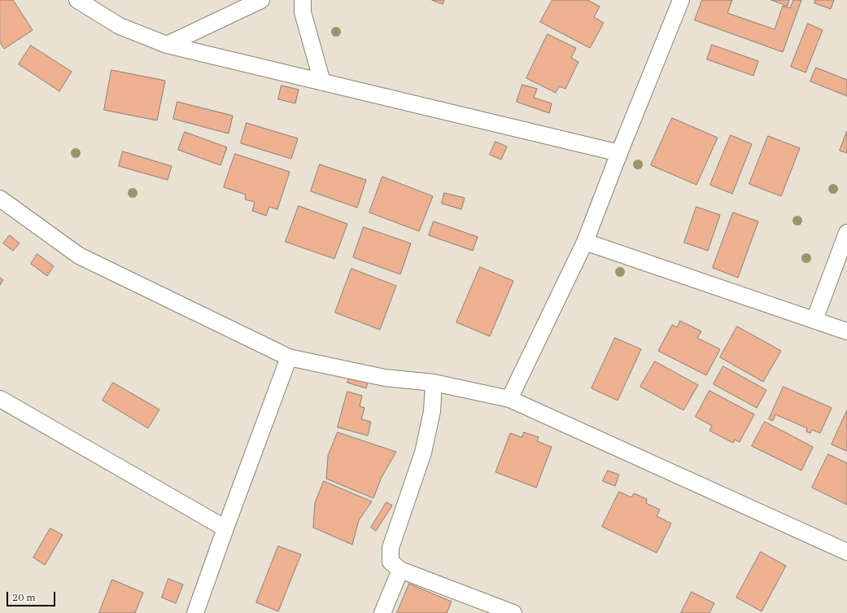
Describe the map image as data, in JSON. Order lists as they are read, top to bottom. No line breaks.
{"scale_bar":"20 m"}
